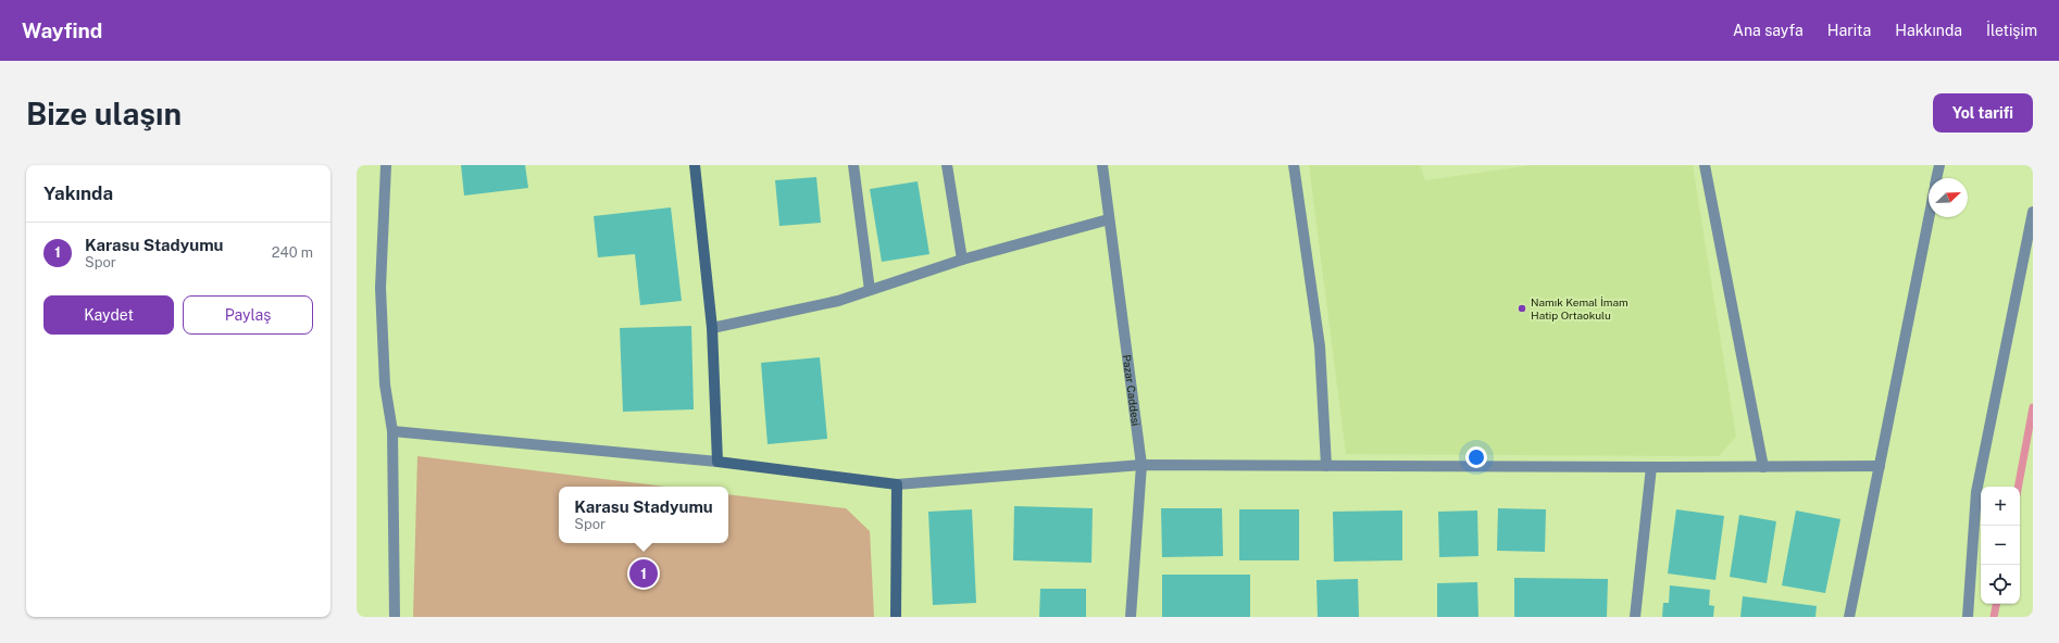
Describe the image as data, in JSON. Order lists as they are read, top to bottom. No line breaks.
{"streets":{"street":["Pazar Caddesi"]},"places":["Namık Kemal İmam Hatip Ortaokulu"],"north":"top right","page":{"header":"Wayfind","nav":["Ana sayfa","Harita","Hakkında","İletişim"],"buttons":["Yol tarifi",["Kaydet","Paylaş"]],"title":"Bize ulaşın","heading":"Yakında","list":[{"mark":"1","name":"Karasu Stadyumu","note":"Spor","value":"240 m"}],"map_buttons":["+","−"],"popup":["Karasu Stadyumu","Spor"],"pins":"1"}}
